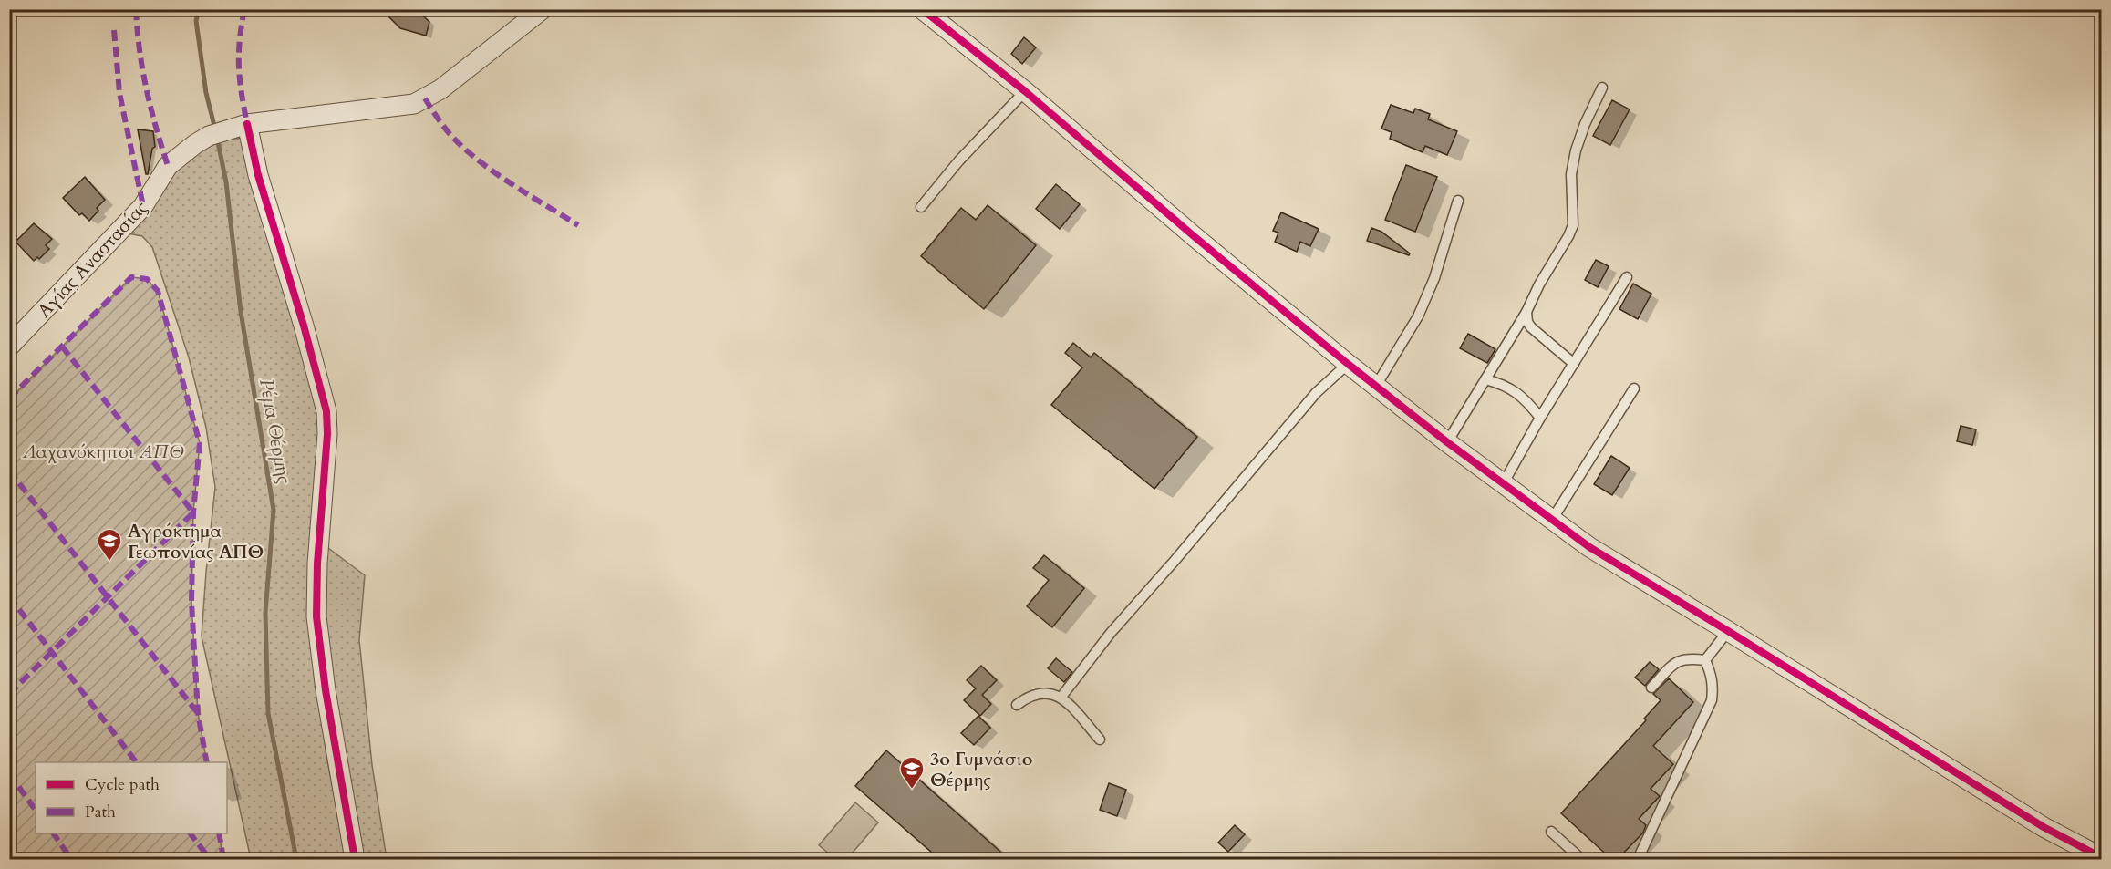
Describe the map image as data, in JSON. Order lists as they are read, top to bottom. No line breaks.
{"streets":{"street":["Αγίας Αναστασίας"]},"water":["Ρέμα Θέρμης"],"parks":["Λαχανόκηποι ΑΠΘ"],"places":{"school or university":["Αγρόκτημα Γεωπονίας ΑΠΘ","3ο Γυμνάσιο Θέρμης"]},"legend":["Cycle path","Path"]}
